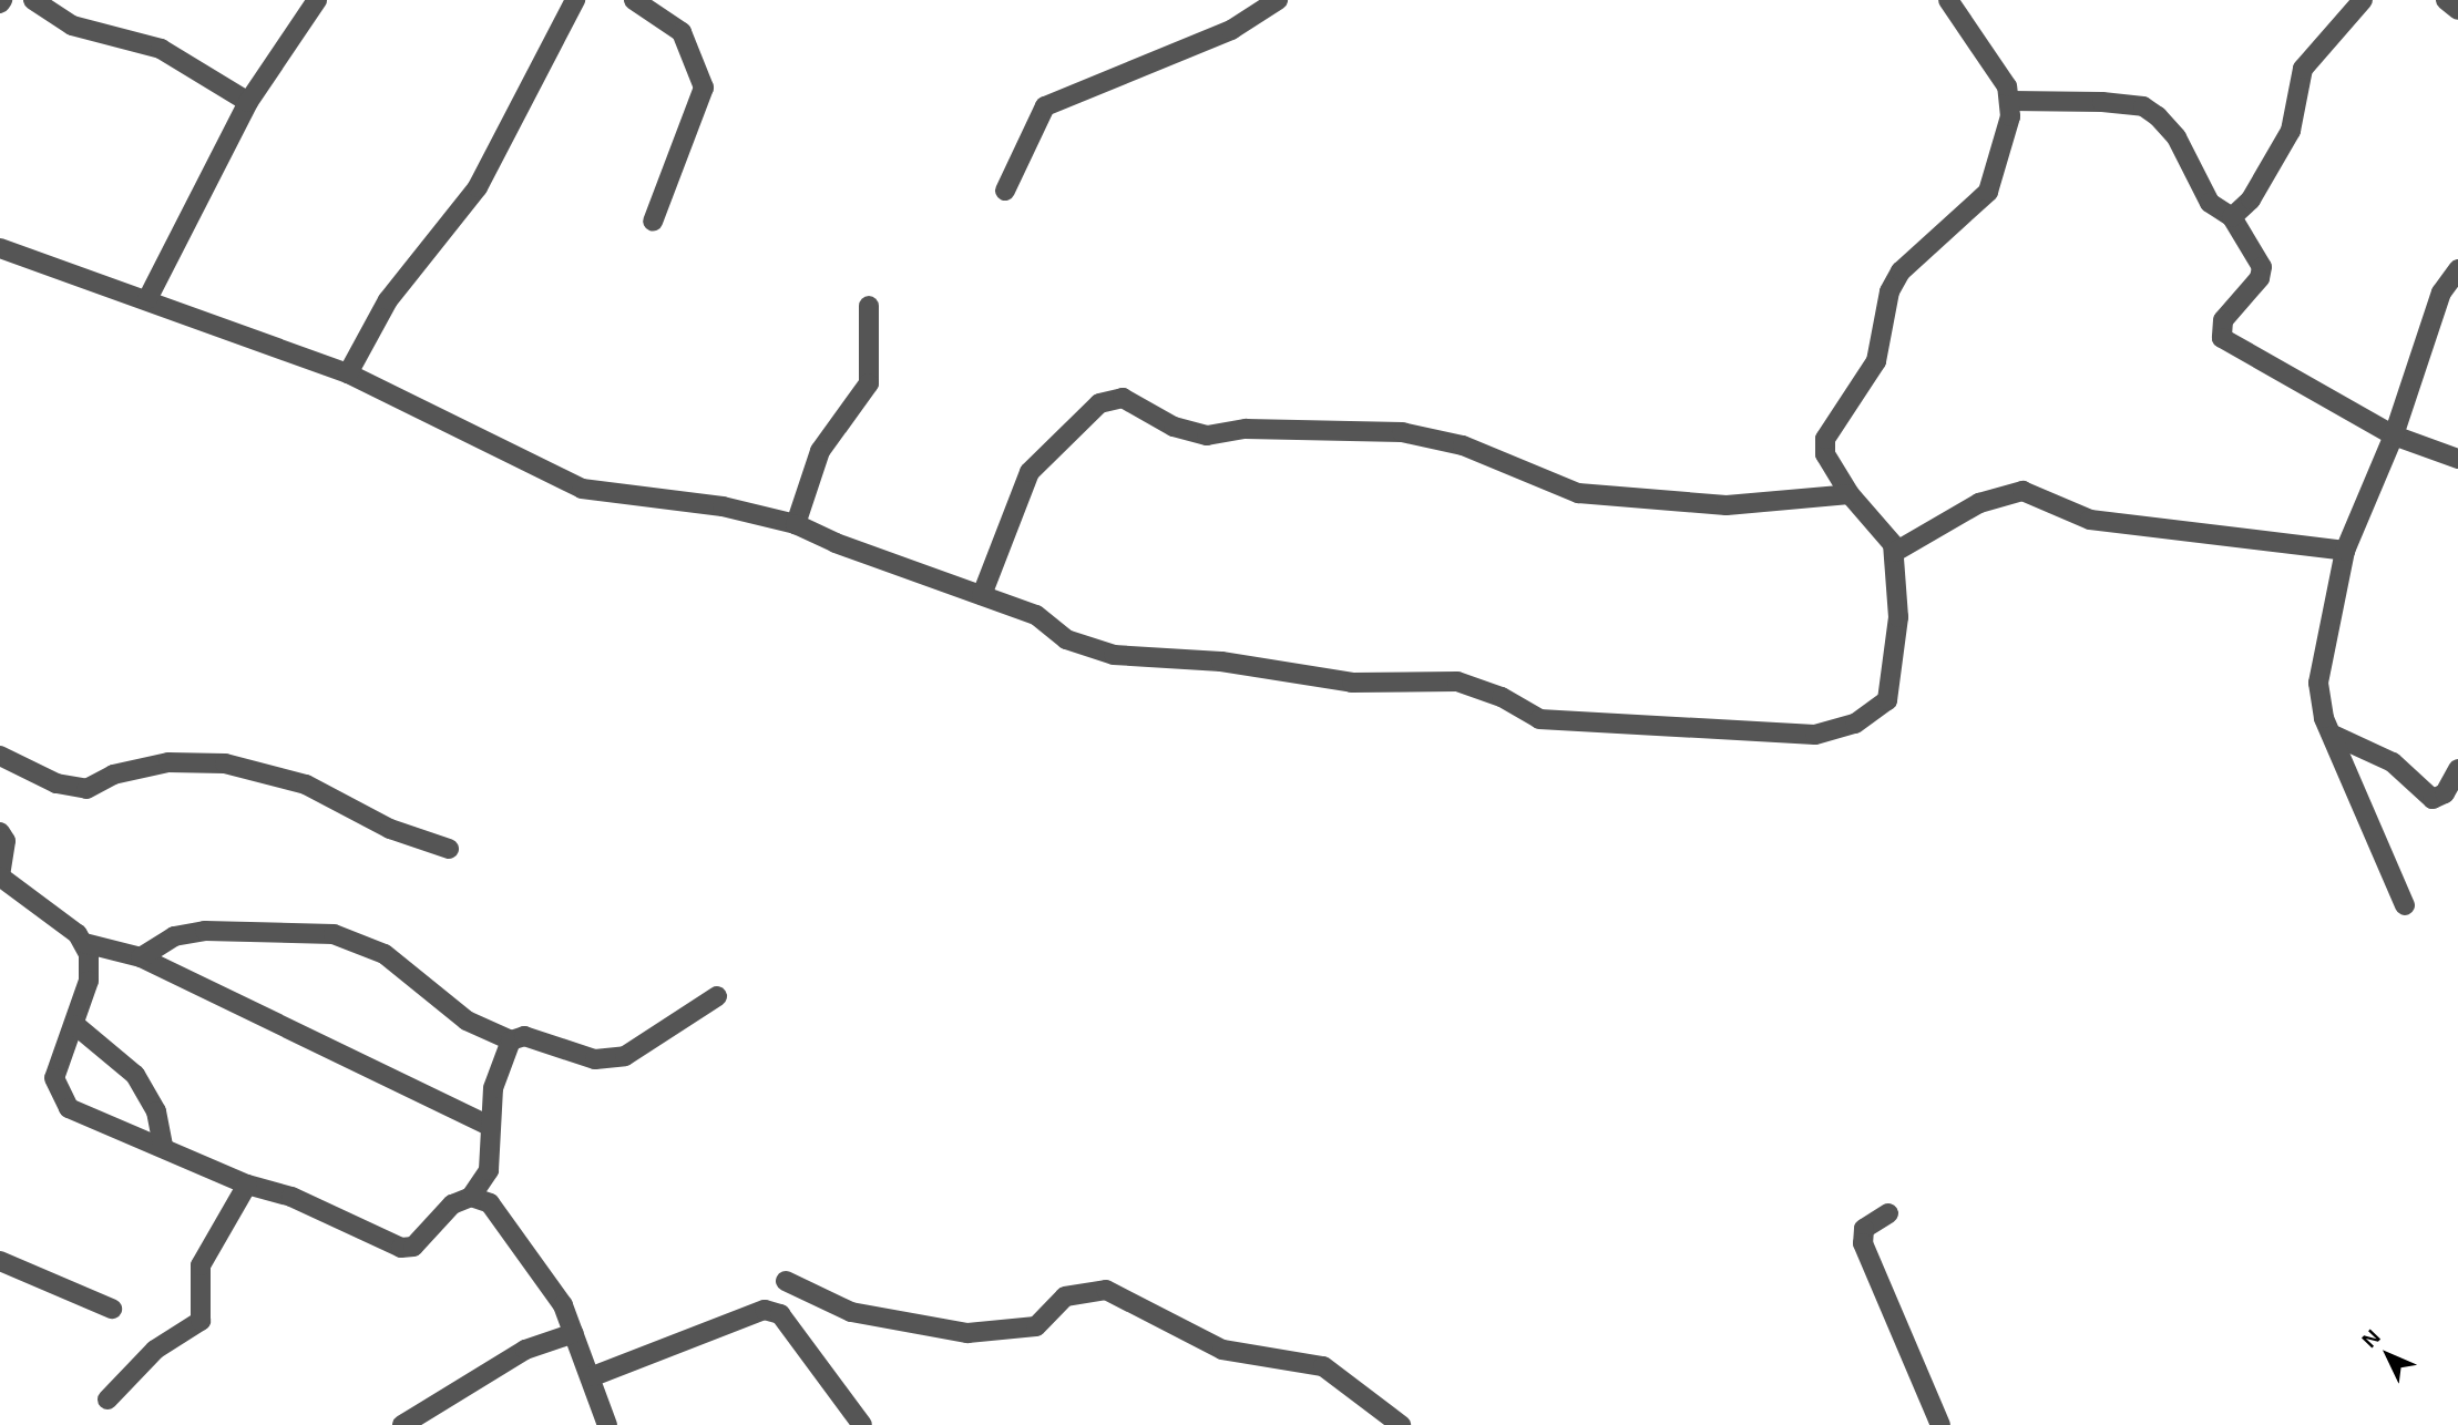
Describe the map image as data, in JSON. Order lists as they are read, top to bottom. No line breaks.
{"north":"top left"}
